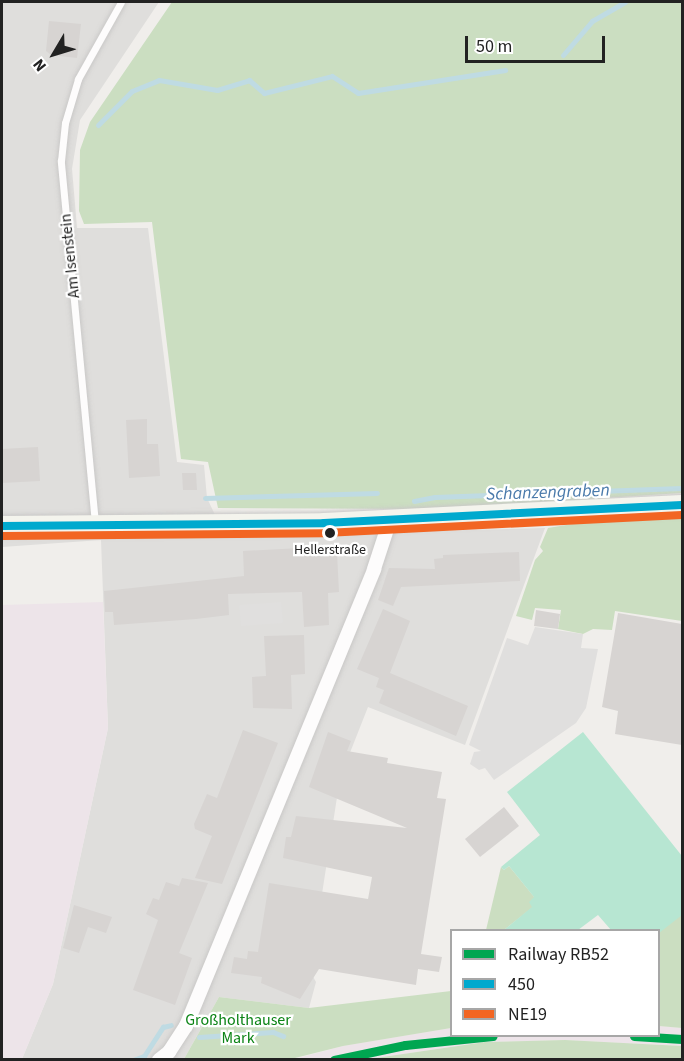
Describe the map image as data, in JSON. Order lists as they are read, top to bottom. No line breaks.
{"streets":{"lane":["Am Isenstein"]},"water":["Schanzengraben"],"parks":["Großholthauser Mark"],"places":["Hellerstraße"],"lines":["transit line 450","transit line NE19","rail line RB52"],"legend":["Railway RB52","450","NE19"],"scale_bar":"50 m","north":"bottom left"}
